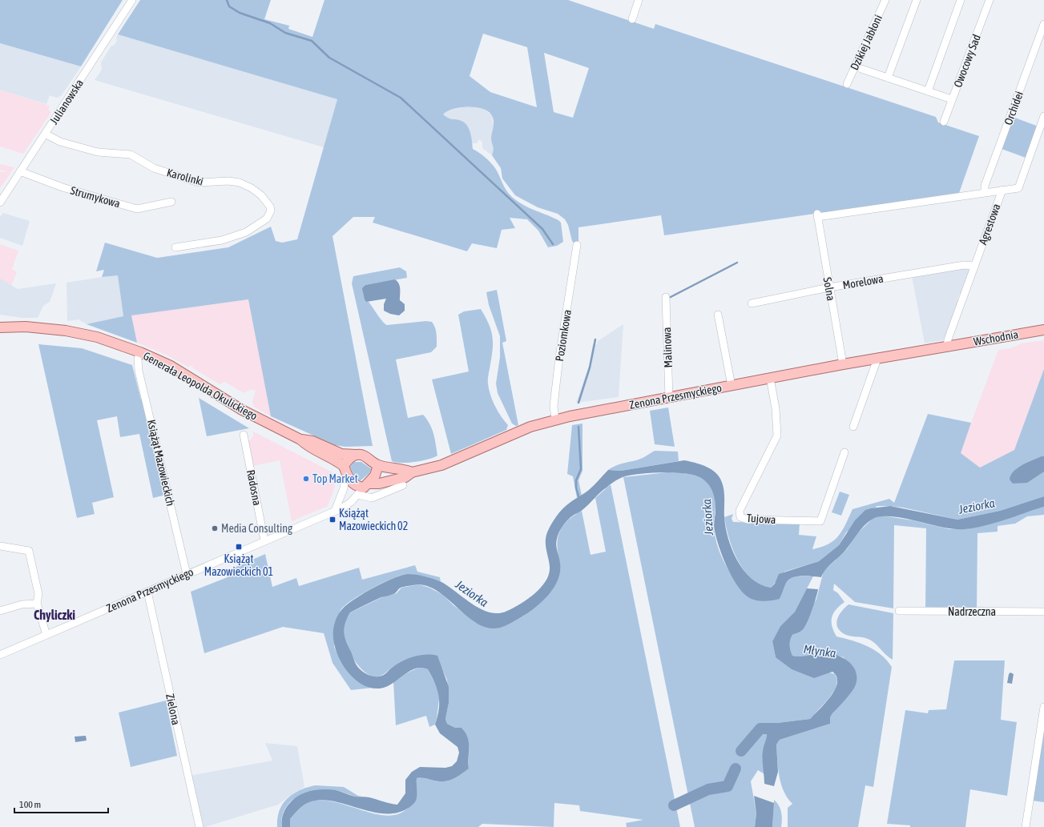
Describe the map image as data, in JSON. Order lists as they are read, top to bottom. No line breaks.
{"streets":{"main road":["Wschodnia","Generała Leopolda Okulickiego","Zenona Przesmyckiego"],"street":["Dzikiej Jabłoni","Owocowy Sad","Julianowska","Orchidei","Karolinki","Strumykowa","Agrestowa","Morelowa","Solna","Poziomkowa","Malinowa","Książąt Mazowieckich","Radosna","Tujowa","Nadrzeczna","Zielona"]},"crossings":[["Julianowska","Karolinki"],["Julianowska","Strumykowa"],["Orchidei","Solna"],["Agrestowa","Morelowa"],["Agrestowa","Wschodnia"],["Agrestowa","Zenona Przesmyckiego"],["Morelowa","Solna"],["Solna","Zenona Przesmyckiego"],["Poziomkowa","Zenona Przesmyckiego"],["Wschodnia","Zenona Przesmyckiego"],["Malinowa","Zenona Przesmyckiego"],["Generała Leopolda Okulickiego","Zenona Przesmyckiego"],["Generała Leopolda Okulickiego","Książąt Mazowieckich"],["Zenona Przesmyckiego","Książąt Mazowieckich"],["Zenona Przesmyckiego","Radosna"],["Zenona Przesmyckiego","Tujowa"],["Zenona Przesmyckiego","Zielona"]],"districts":["Chyliczki"],"water":["Jeziorka","Młynka"],"places":{"other":["Top Market","Media Consulting"],"transit":["Książąt Mazowieckich 02","Książąt Mazowieckich 01"]},"scale_bar":"100 m"}
